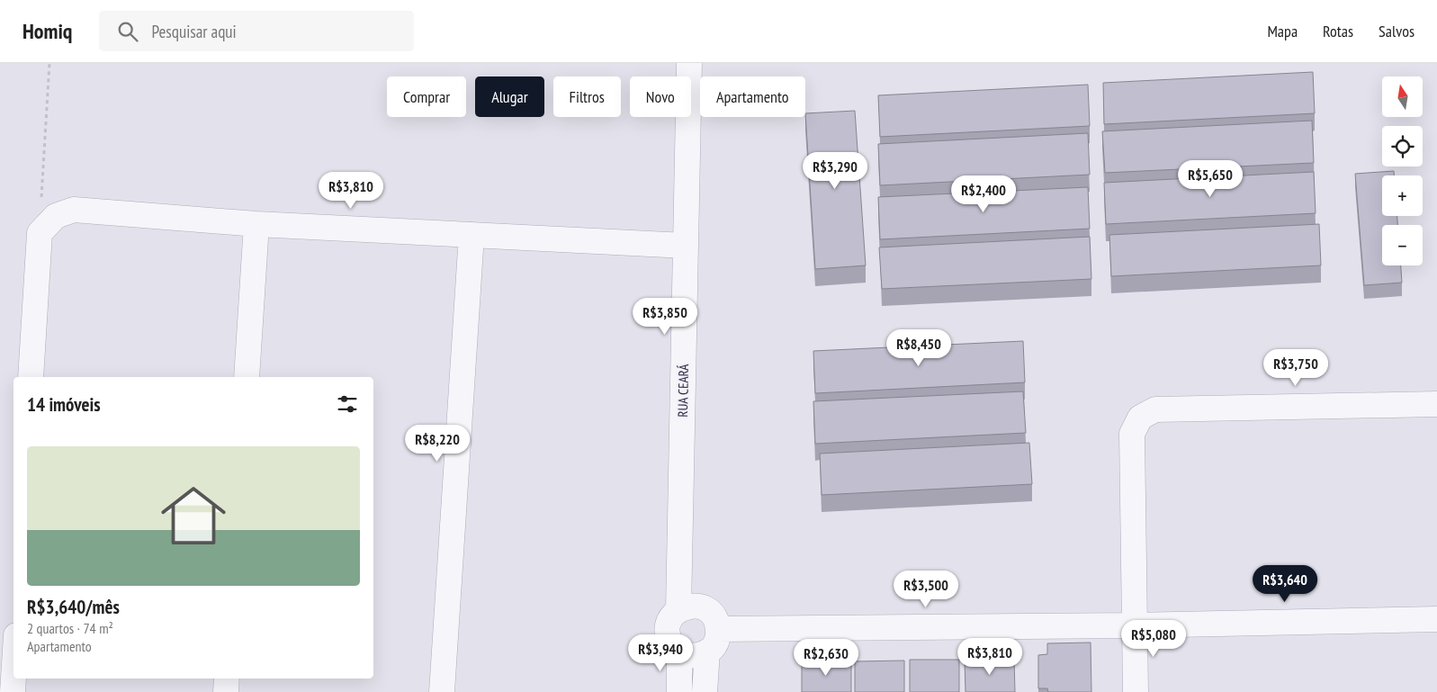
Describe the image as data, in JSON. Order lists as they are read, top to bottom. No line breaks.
{"streets":{"street":["RUA CEARÁ"]},"north":"top","page":{"header":"Homiq","search":"Pesquisar aqui","nav":["Mapa","Rotas","Salvos"],"map_buttons":["+","−"],"chip":["Comprar","Alugar","Filtros","Novo","Apartamento"],"price":["R$3,290","R$5,650","R$3,810","R$2,400","R$3,850","R$8,450","R$3,750","R$8,220","R$3,640","R$3,500","R$5,080","R$3,940","R$3,810","R$2,630"],"heading":"14 imóveis","list":[{"name":"R$3,640/mês","note":"2 quartos · 74 m² · Apartamento"}]}}
